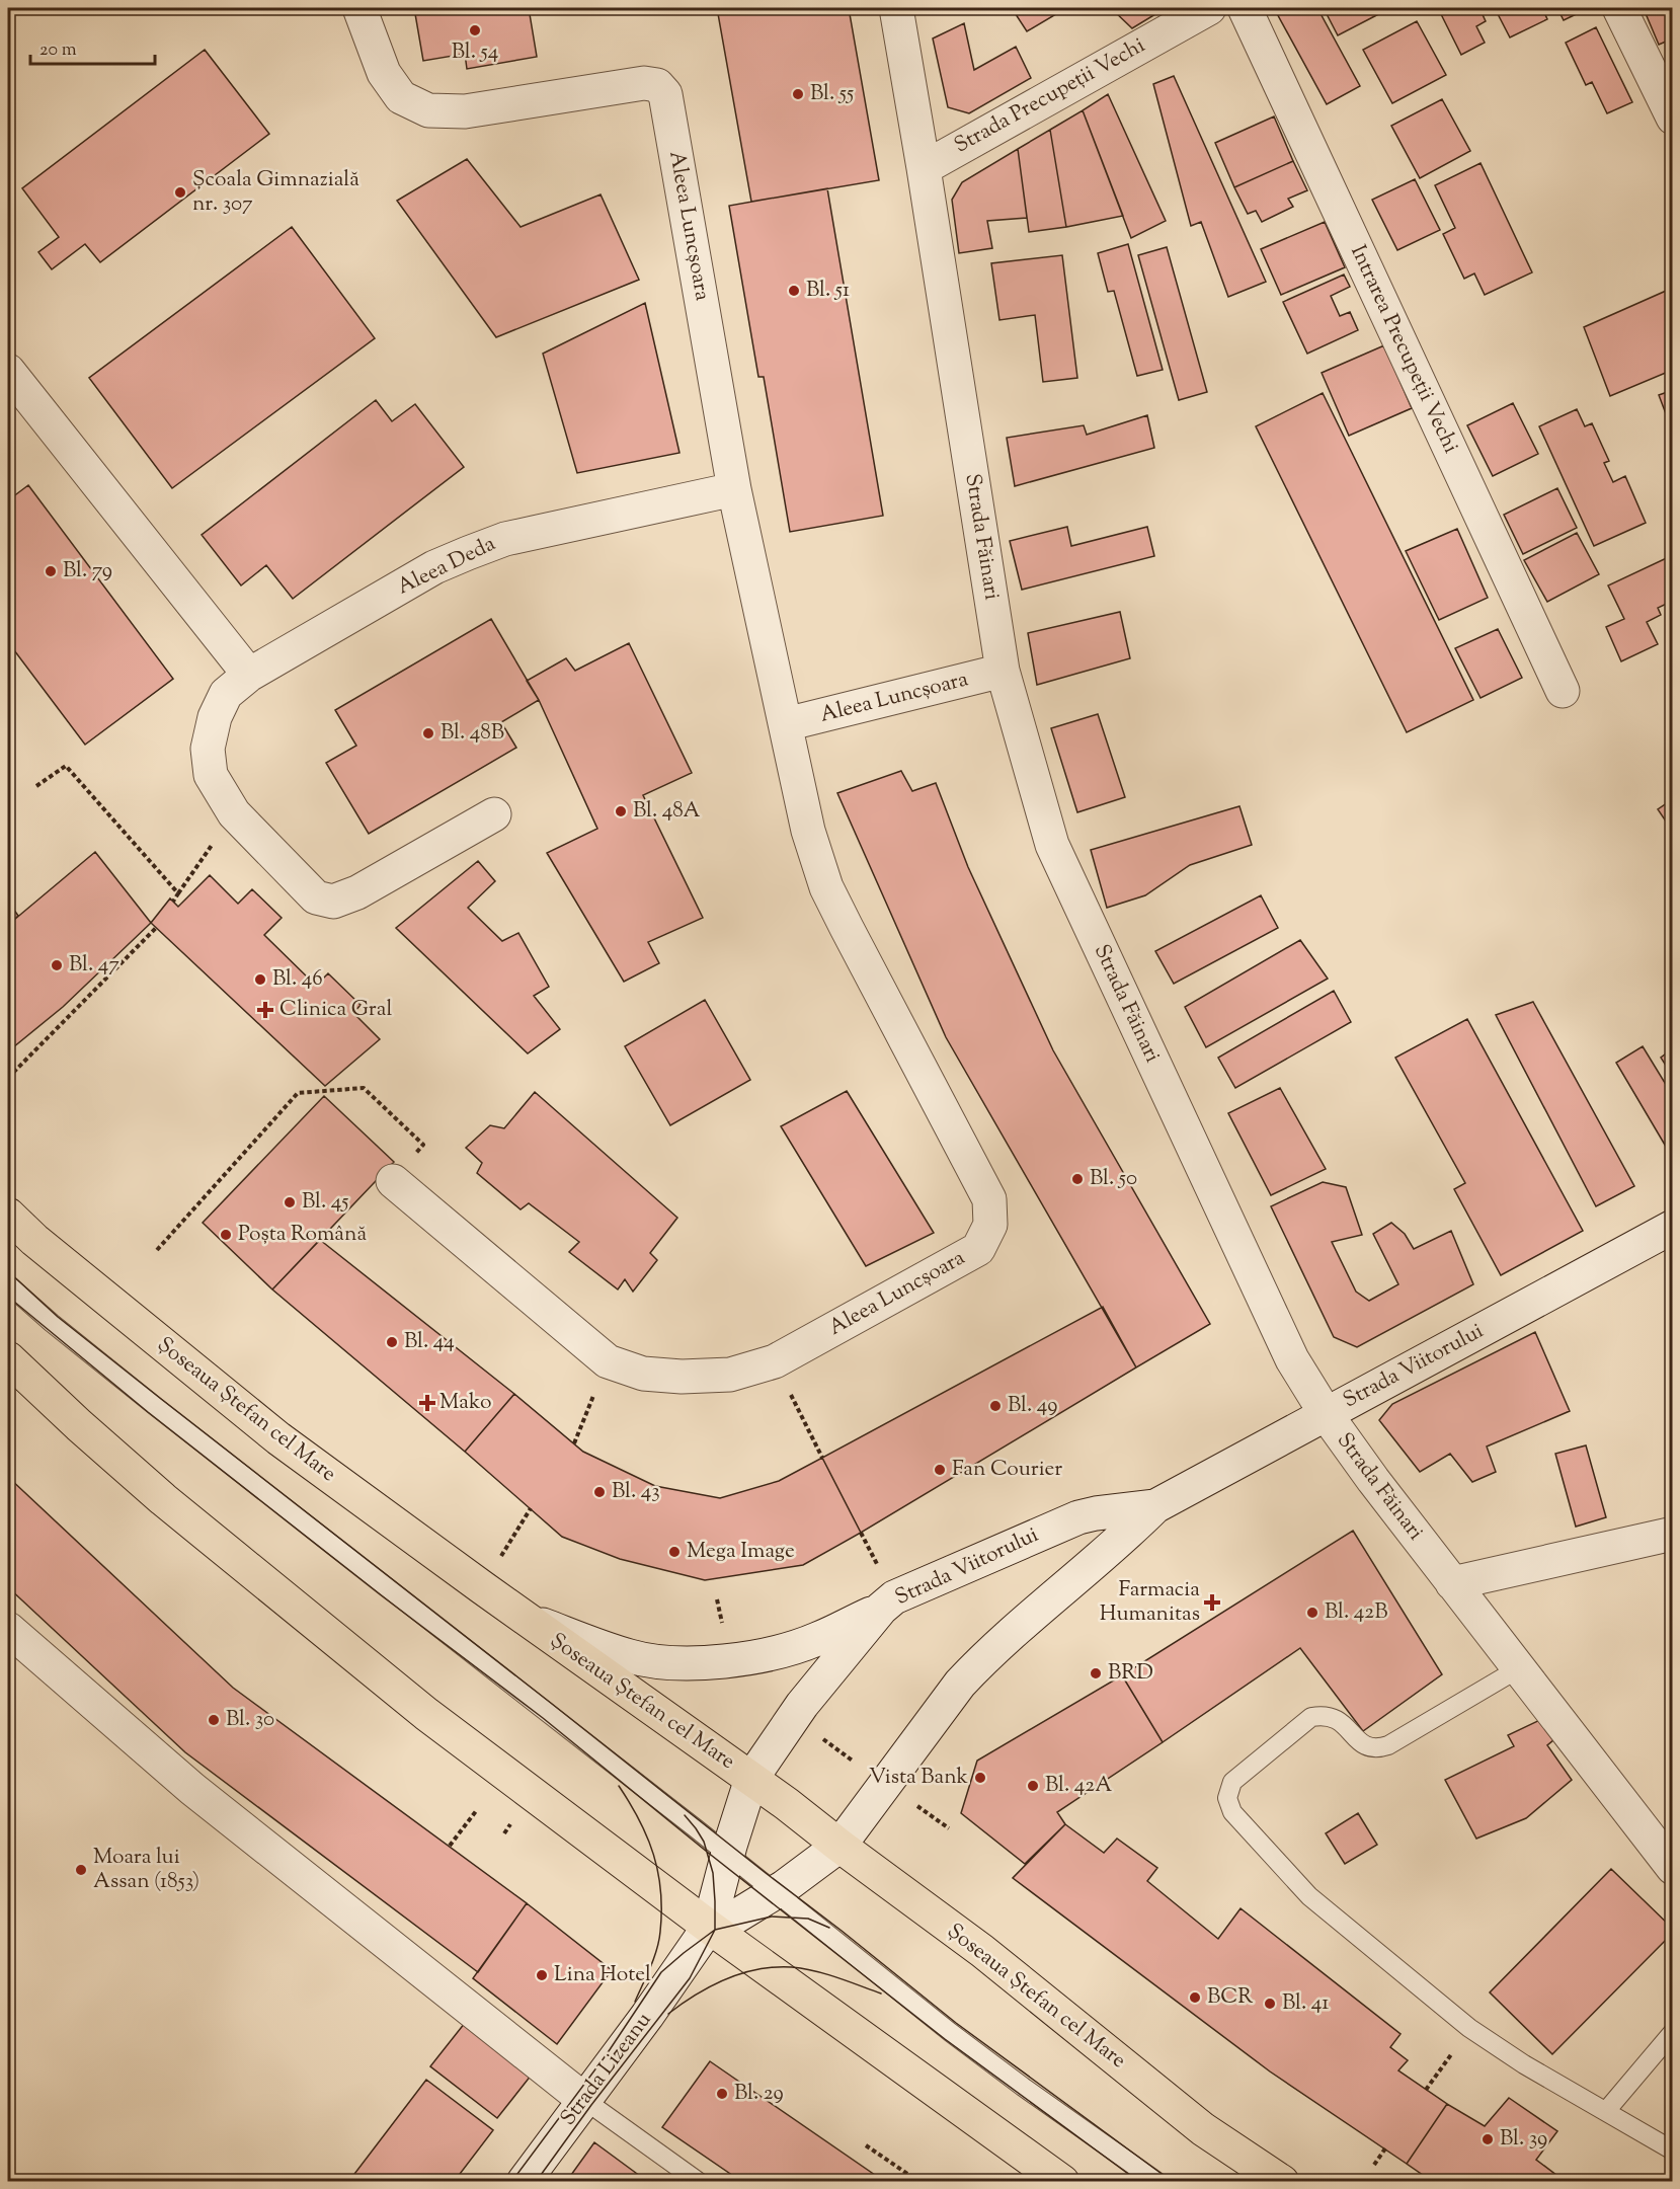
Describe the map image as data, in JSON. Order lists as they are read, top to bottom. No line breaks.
{"streets":{"main road":["Șoseaua Ștefan cel Mare"],"street":["Strada Precupeții Vechi","Aleea Luncșoara","Intrarea Precupeții Vechi","Strada Făinari","Aleea Deda","Strada Viitorului","Strada Lizeanu"]},"crossings":[["Strada Precupeții Vechi","Strada Făinari"],["Aleea Luncșoara","Strada Făinari"],["Aleea Luncșoara","Aleea Deda"],["Strada Făinari","Strada Viitorului"],["Strada Viitorului","Șoseaua Ștefan cel Mare"],["Strada Viitorului","Strada Lizeanu"]],"places":{"other":["Bl. 54","Bl. 55","Școala Gimnazială nr. 307","Bl. 51","Bl. 79","Bl. 48B","Bl. 48A","Bl. 47","Bl. 46","Bl. 50","Bl. 45","Poșta Română","Bl. 44","Bl. 49","Fan Courier","Bl. 43","Mega Image","Bl. 42B","BRD","Bl. 30","Vista Bank","Bl. 42A","Moara lui Assan (1853)","Lina Hotel","BCR","Bl. 41","Bl. 29","Bl. 39"],"health":["Clinica Gral","Mako","Farmacia Humanitas"]},"scale_bar":"20 m"}
